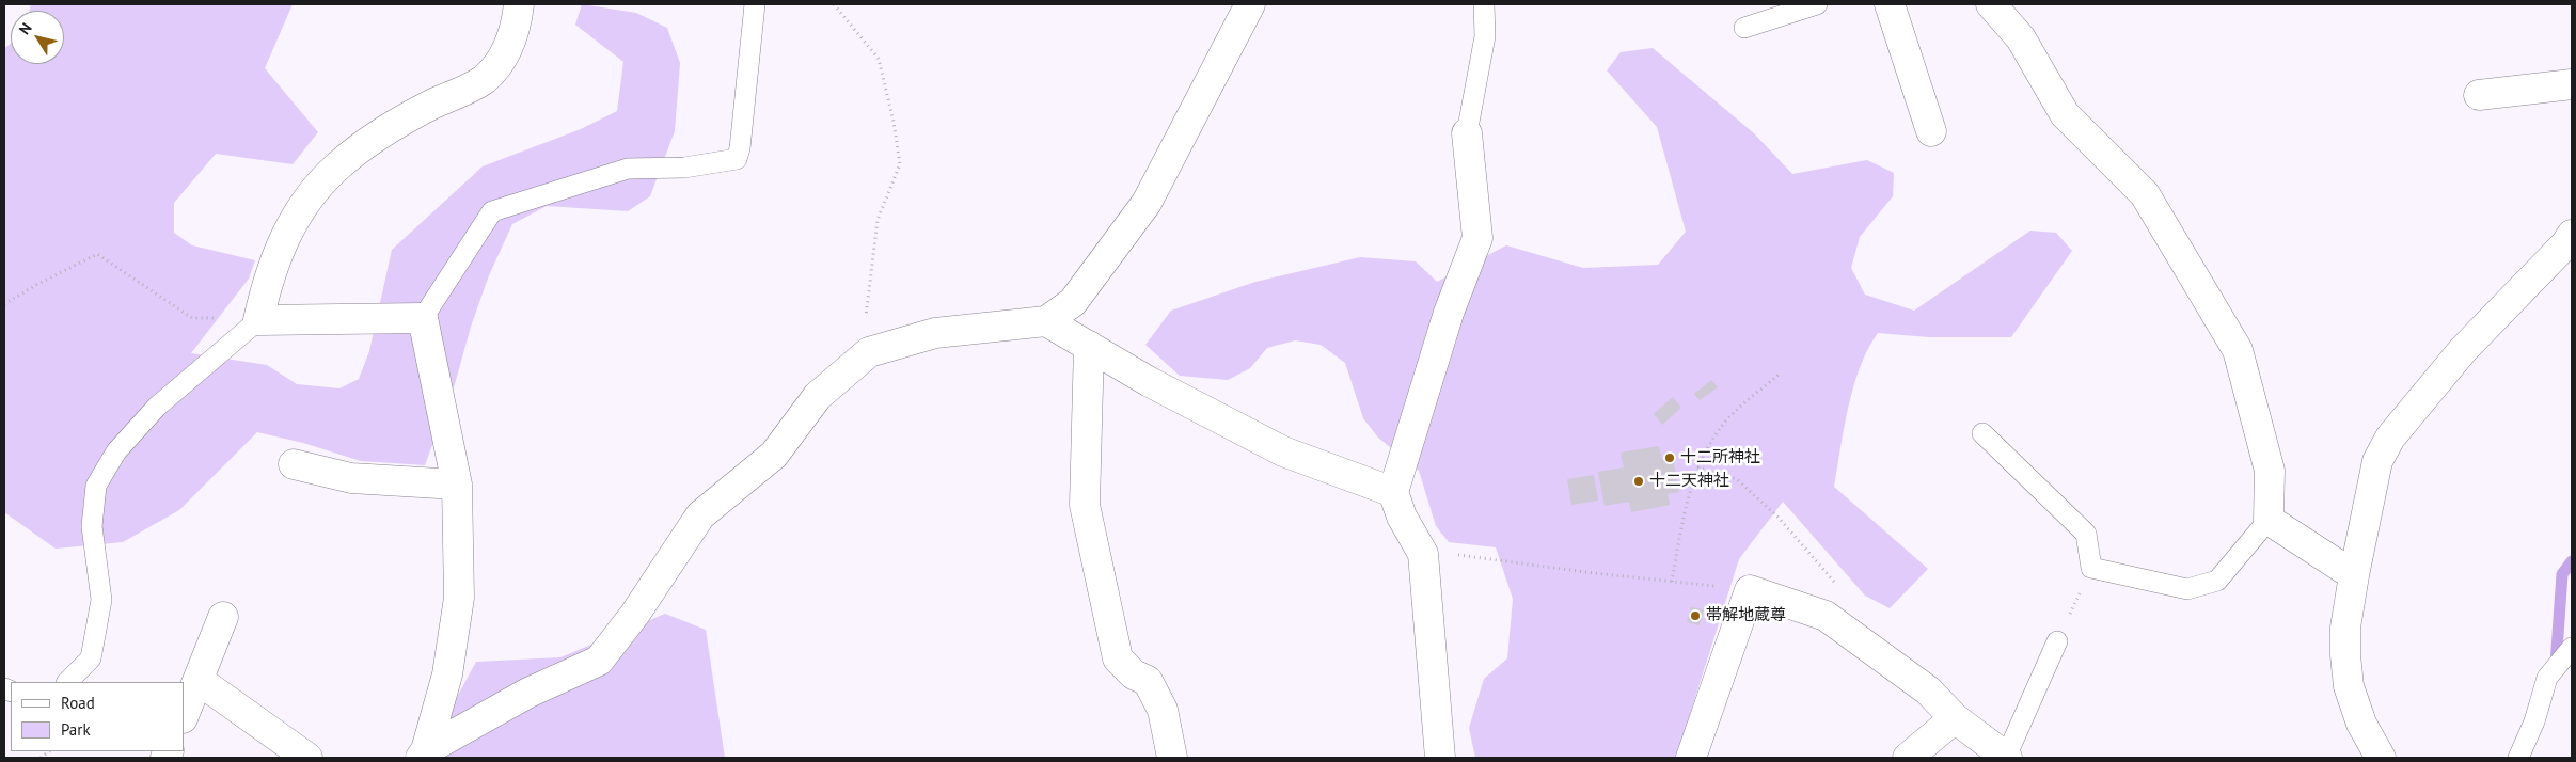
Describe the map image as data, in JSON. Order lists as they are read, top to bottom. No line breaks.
{"places":["十二所神社","十二天神社","帯解地蔵尊"],"legend":["Road","Park"],"north":"top left"}
